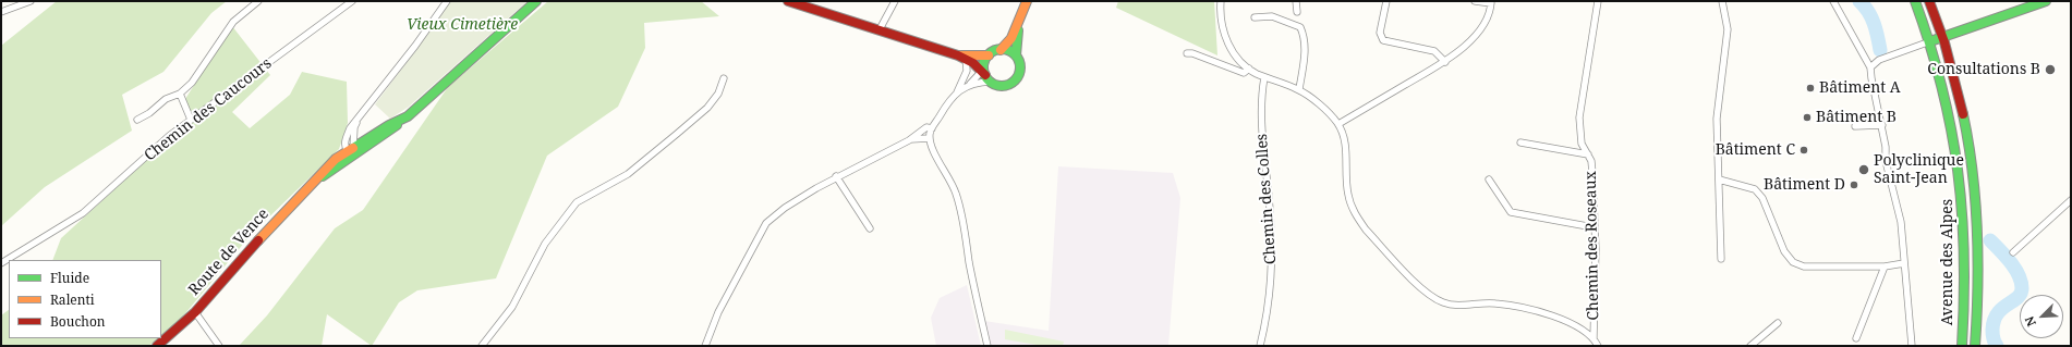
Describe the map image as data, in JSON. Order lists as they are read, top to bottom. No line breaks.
{"streets":{"main road":["Route de Vence","Avenue des Alpes"],"street":["Chemin des Caucours","Chemin des Colles","Chemin des Roseaux"]},"parks":["Vieux Cimetière"],"places":["Consultations B","Bâtiment A","Bâtiment B","Bâtiment C","Polyclinique Saint-Jean","Bâtiment D"],"legend":["Fluide","Ralenti","Bouchon"],"north":"bottom left"}
